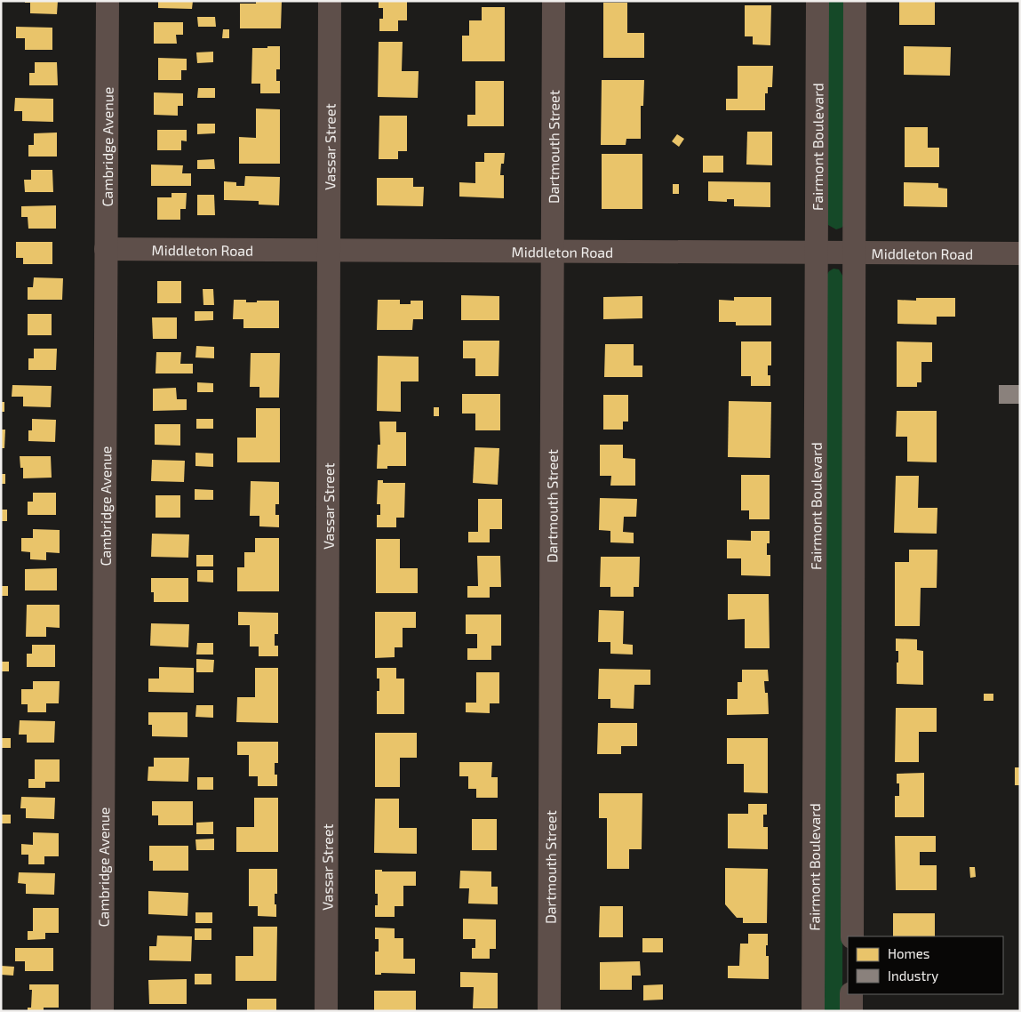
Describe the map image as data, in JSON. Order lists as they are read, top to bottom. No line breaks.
{"streets":{"street":["Cambridge Avenue","Vassar Street","Dartmouth Street","Fairmont Boulevard","Middleton Road"]},"crossings":[["Cambridge Avenue","Middleton Road"],["Vassar Street","Middleton Road"],["Dartmouth Street","Middleton Road"],["Fairmont Boulevard","Middleton Road"]],"legend":["Homes","Industry"]}
